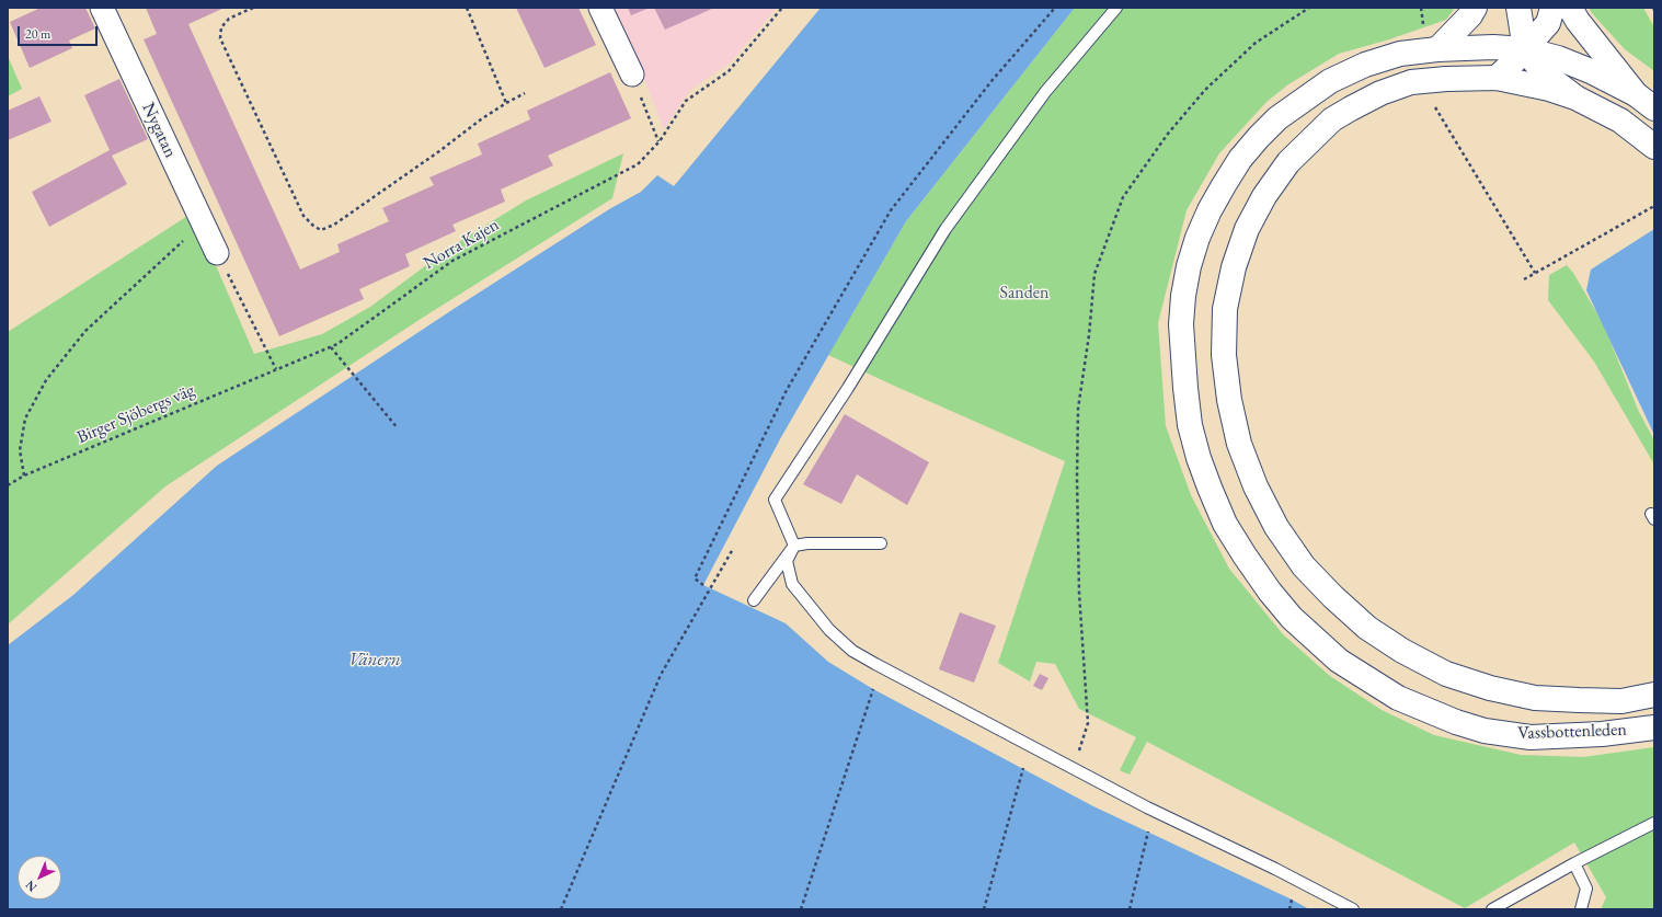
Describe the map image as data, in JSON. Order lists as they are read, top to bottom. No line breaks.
{"streets":{"main road":["Vassbottenleden"],"street":["Nygatan"],"path":["Norra Kajen","Birger Sjöbergs väg"]},"crossings":[["Norra Kajen","Birger Sjöbergs väg"]],"water":["Vänern"],"parks":["Sanden"],"scale_bar":"20 m","north":"bottom left"}
